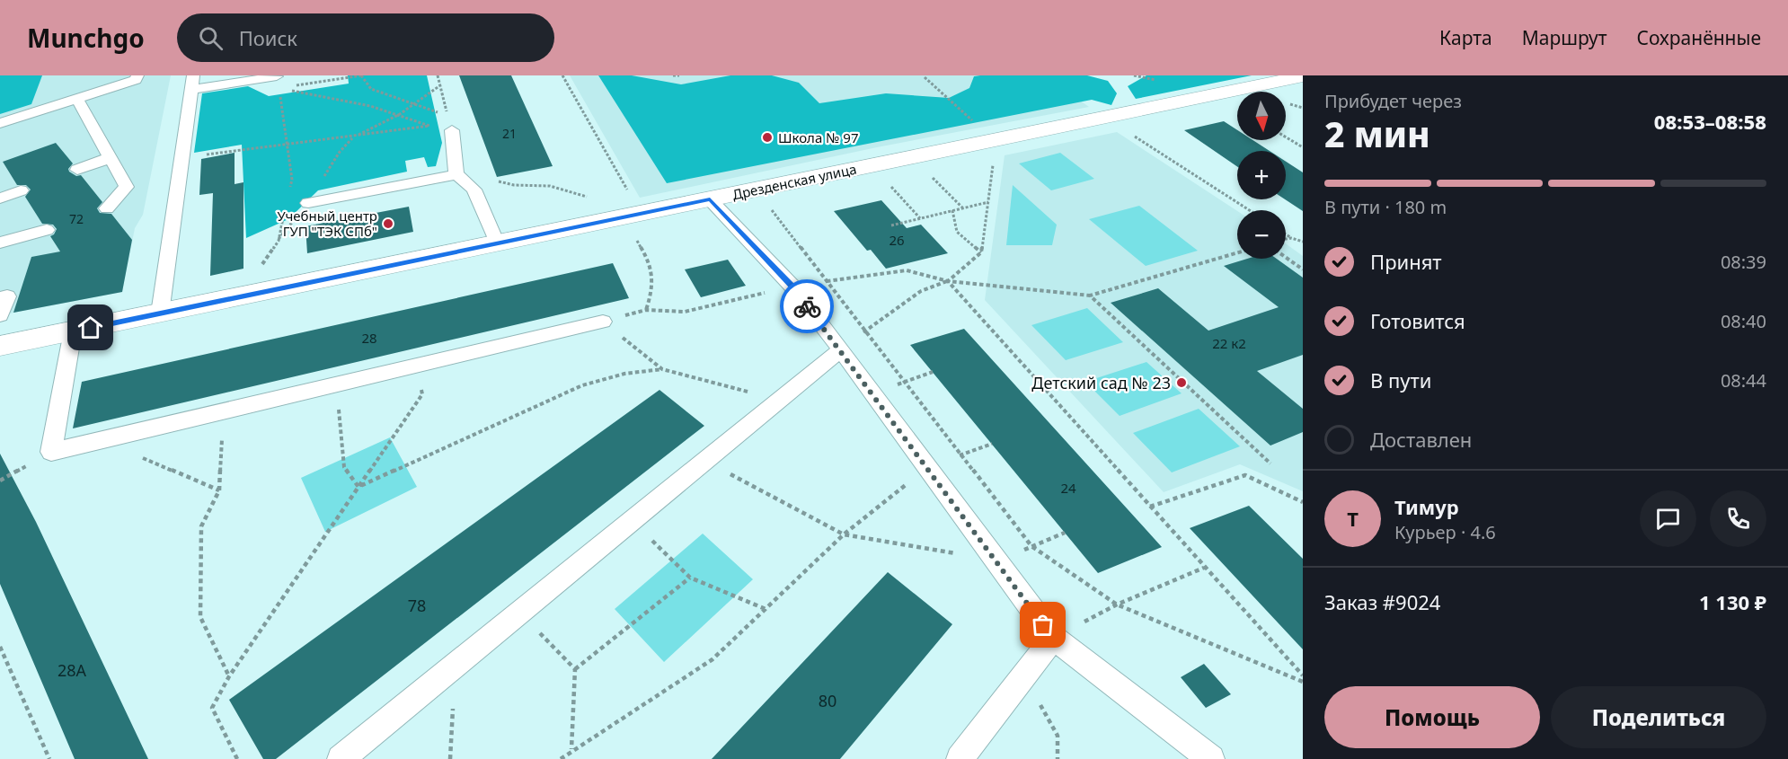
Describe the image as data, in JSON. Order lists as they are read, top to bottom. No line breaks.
{"streets":{"street":["Дрезденская улица"]},"places":["Школа № 97","Учебный центр ГУП \"ТЭК СПб\"","Детский сад № 23"],"house_numbers":["21","72","26","28","22 к2","24","78","28А","80"],"north":"bottom","page":{"header":"Munchgo","search":"Поиск","nav":["Карта","Маршрут","Сохранённые"],"heading":["2 мин","Прибудет через","08:53–08:58"],"panel":["Тимур","Курьер · 4.6","Заказ #9024","1 130 ₽"],"map_buttons":["+","−"],"bar":"В пути · 180 m","list":[["Принят","08:39"],["Готовится","08:40"],["В пути","08:44"],"Доставлен"],"round":"Т","buttons":["Помощь","Поделиться"]}}
